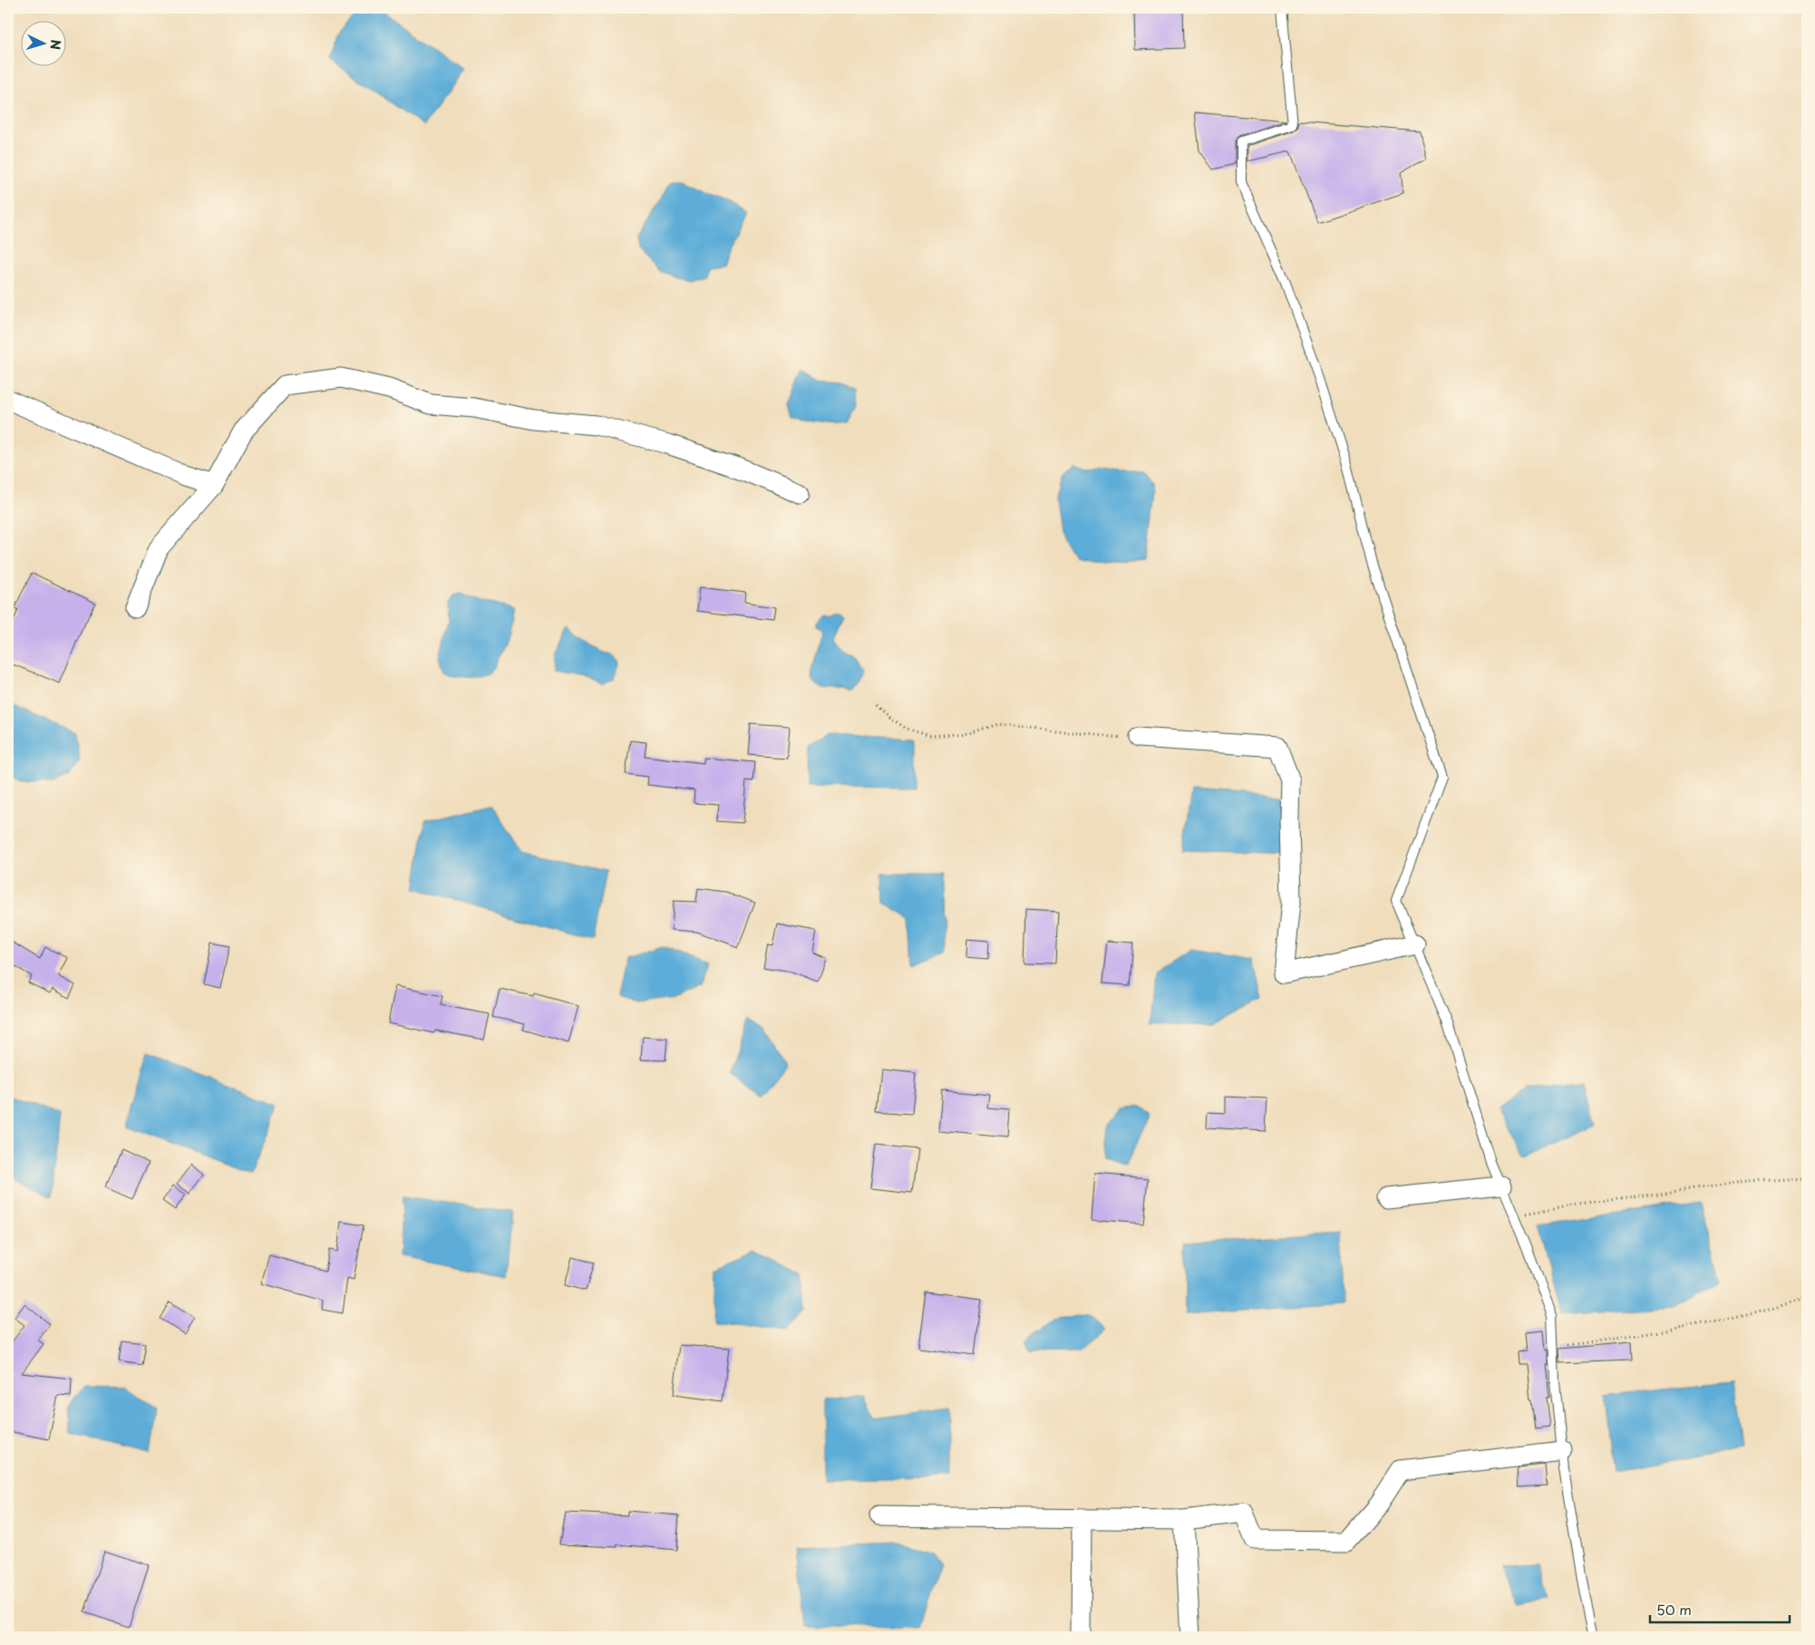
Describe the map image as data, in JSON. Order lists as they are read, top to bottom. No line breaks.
{"scale_bar":"50 m","north":"right"}
